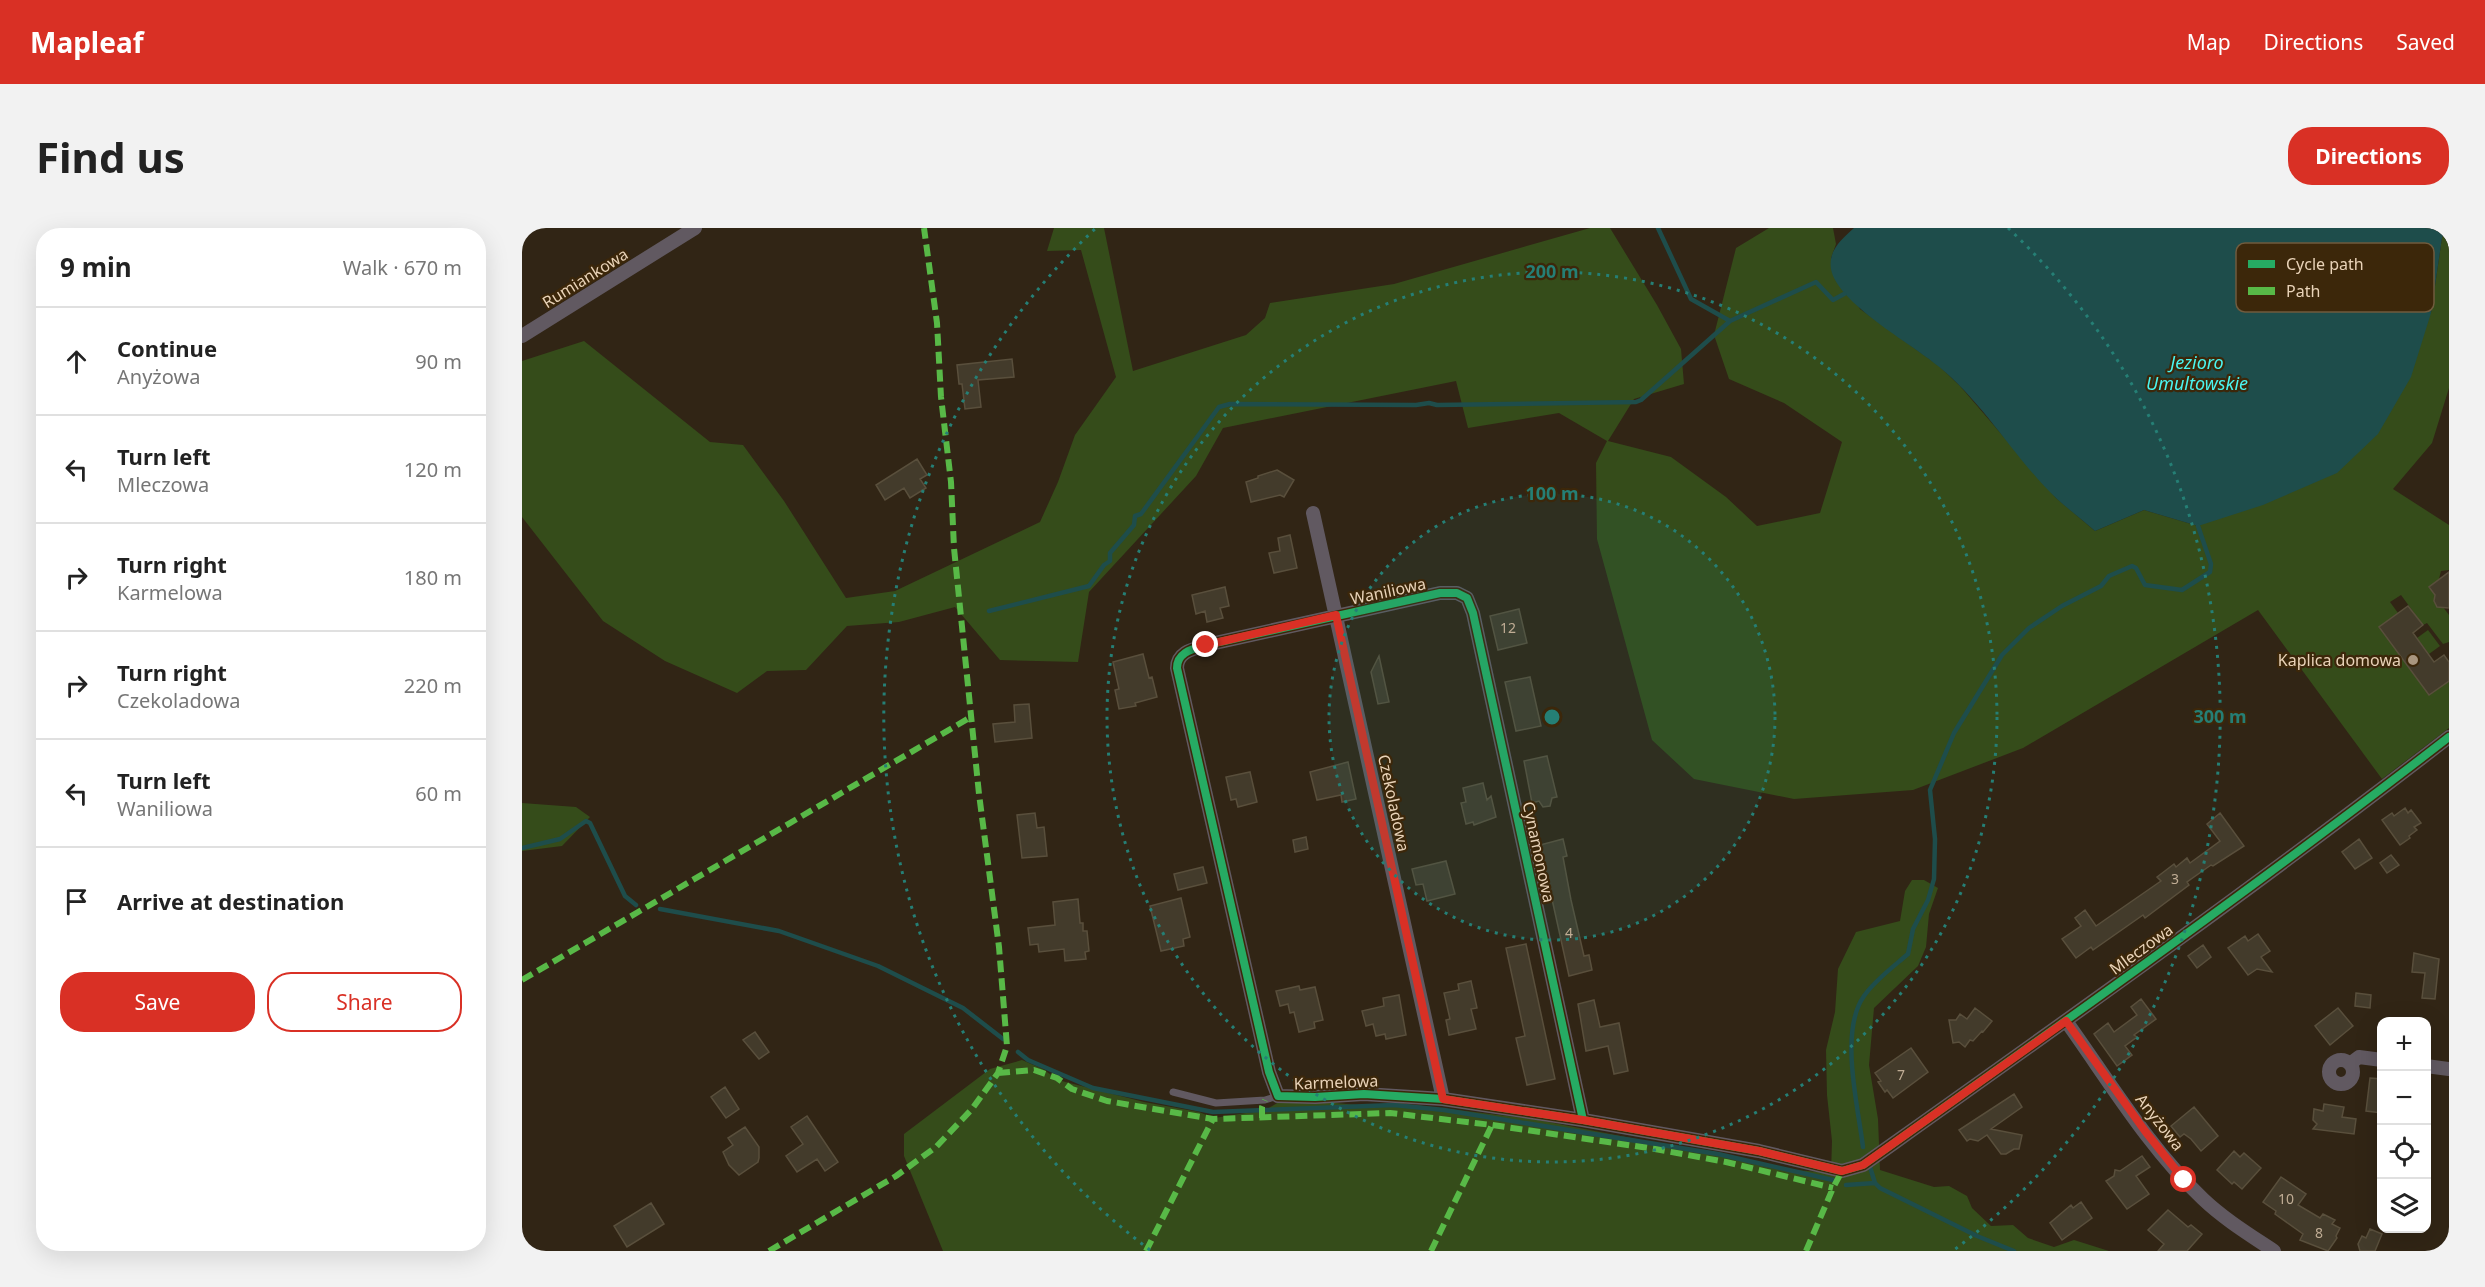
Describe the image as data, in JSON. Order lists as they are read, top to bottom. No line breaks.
{"streets":{"street":["Rumiankowa","Waniliowa","Czekoladowa","Cynamonowa","Mleczowa","Karmelowa","Anyżowa"]},"crossings":[["Waniliowa","Czekoladowa"],["Waniliowa","Cynamonowa"],["Waniliowa","Karmelowa"],["Czekoladowa","Karmelowa"],["Cynamonowa","Karmelowa"],["Mleczowa","Karmelowa"],["Mleczowa","Anyżowa"]],"water":["Jezioro Umultowskie"],"places":["Kaplica domowa"],"house_numbers":["12","3","4","7","10","8"],"legend":["Cycle path","Path"],"page":{"header":"Mapleaf","nav":["Map","Directions","Saved"],"buttons":["Directions",["Save","Share"]],"title":"Find us","heading":["9 min","Walk · 670 m"],"list":[["Continue","Anyżowa","90 m"],["Turn left","Mleczowa","120 m"],["Turn right","Karmelowa","180 m"],["Turn right","Czekoladowa","220 m"],["Turn left","Waniliowa","60 m"],"Arrive at destination"],"map_buttons":["+","−"]},"rings":["200 m","100 m","300 m"]}
